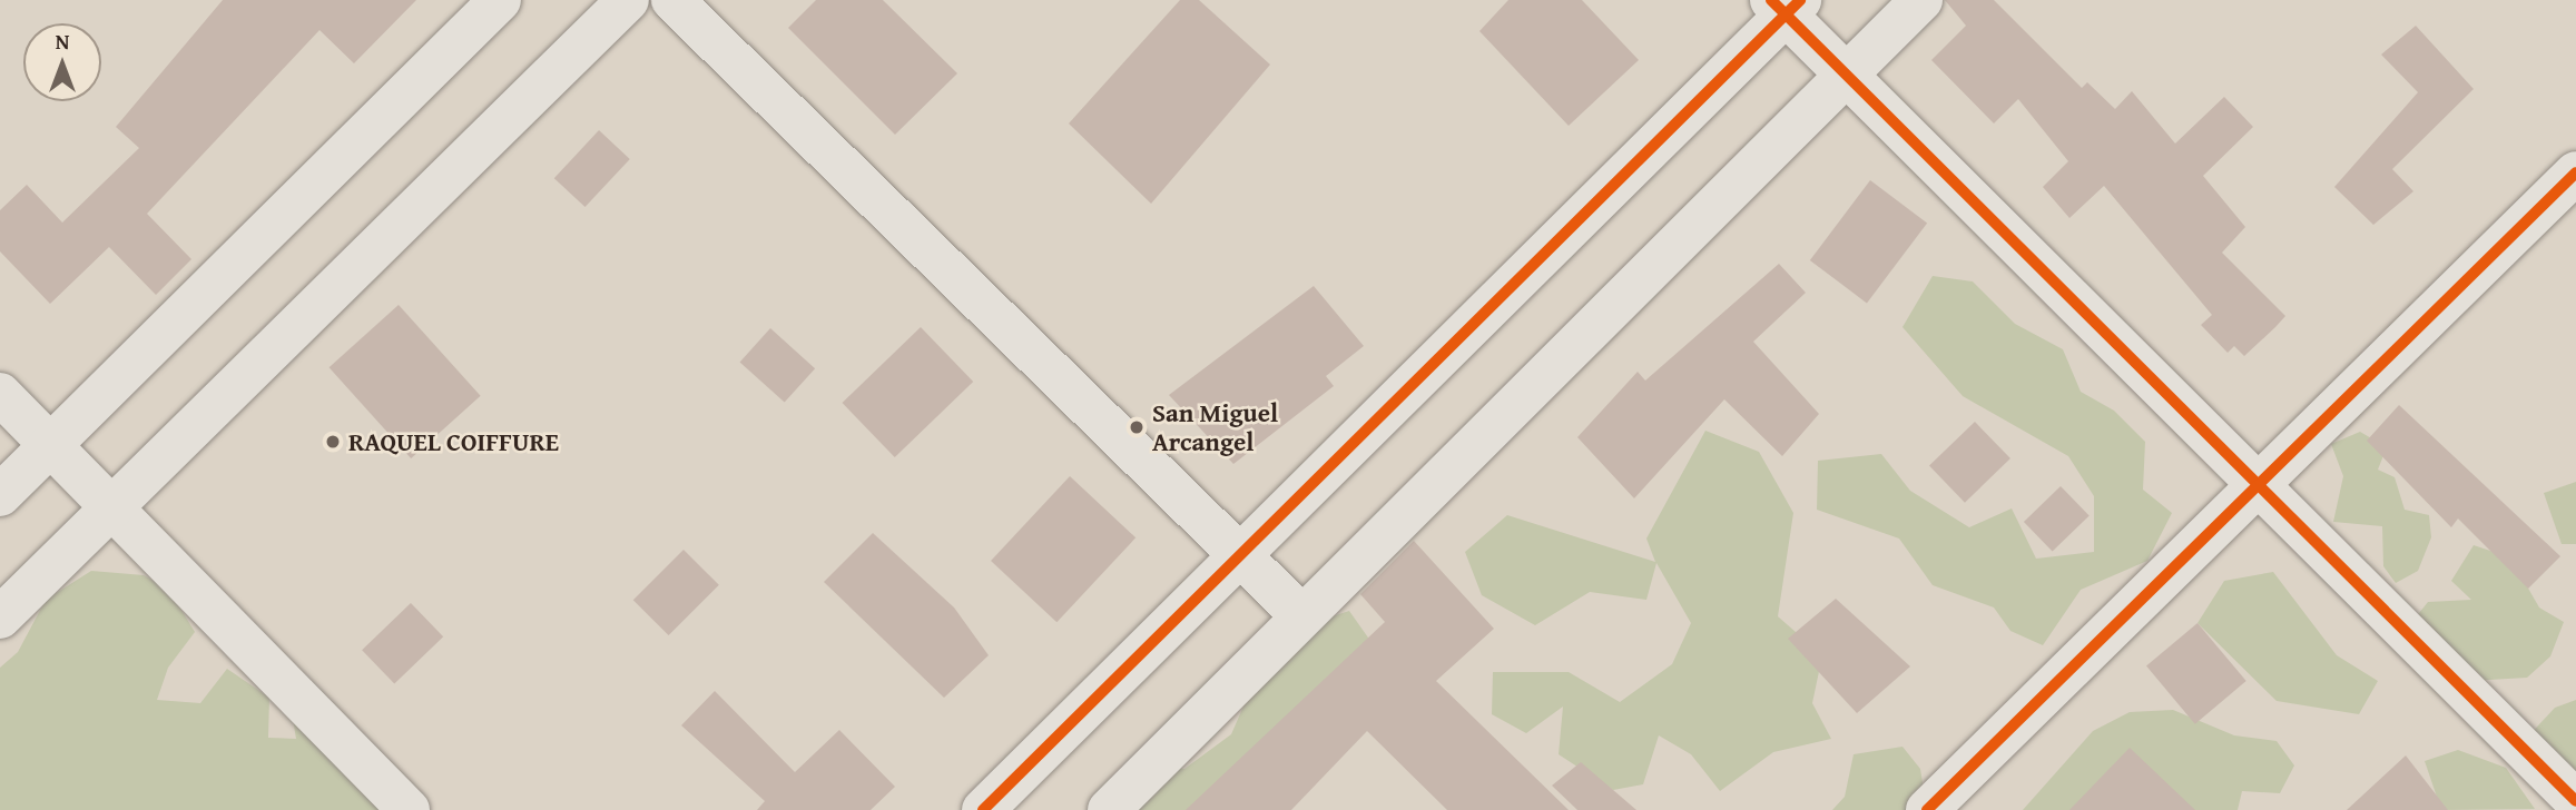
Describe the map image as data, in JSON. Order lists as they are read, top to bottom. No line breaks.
{"places":["San Miguel Arcangel","RAQUEL COIFFURE"],"north":"top"}
